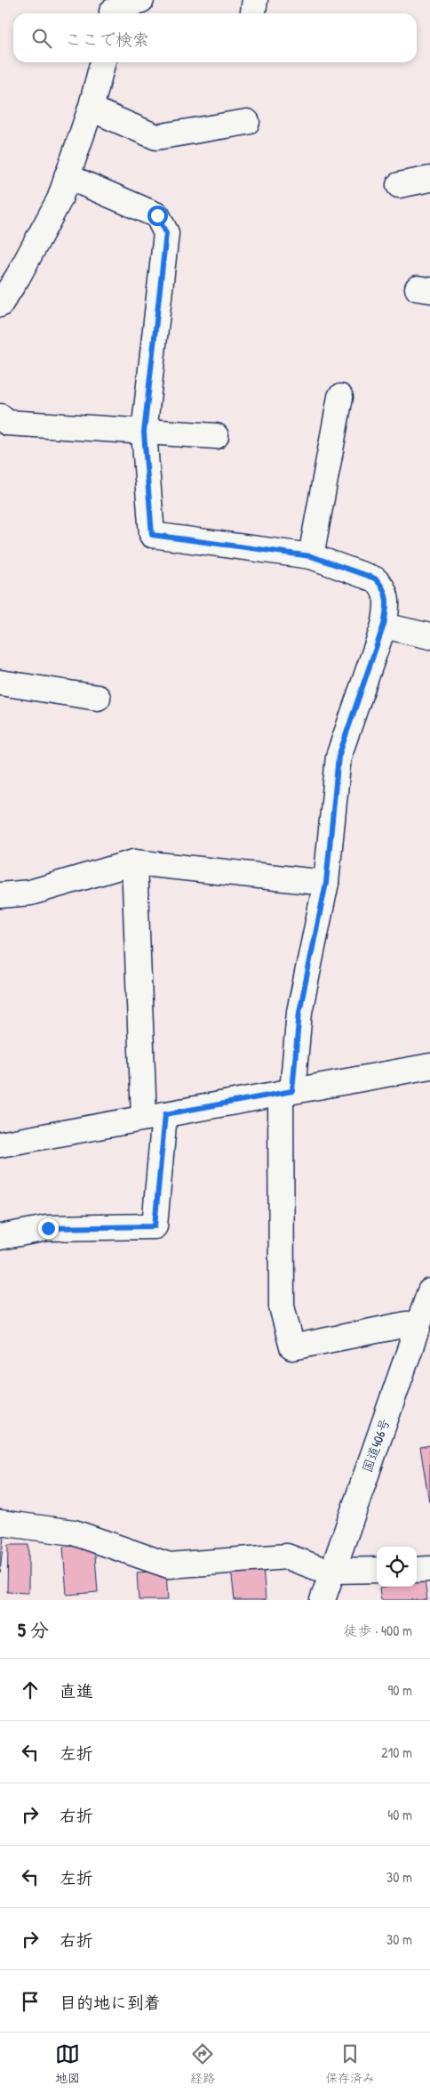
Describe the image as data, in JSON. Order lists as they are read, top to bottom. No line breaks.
{"streets":{"main road":["国道406号"]},"page":{"search":"ここで検索","heading":["5 分","徒歩 · 400 m"],"list":[["直進","90 m"],["左折","210 m"],["右折","40 m"],["左折","30 m"],["右折","30 m"],"目的地に到着"],"nav":["地図","経路","保存済み"]}}
